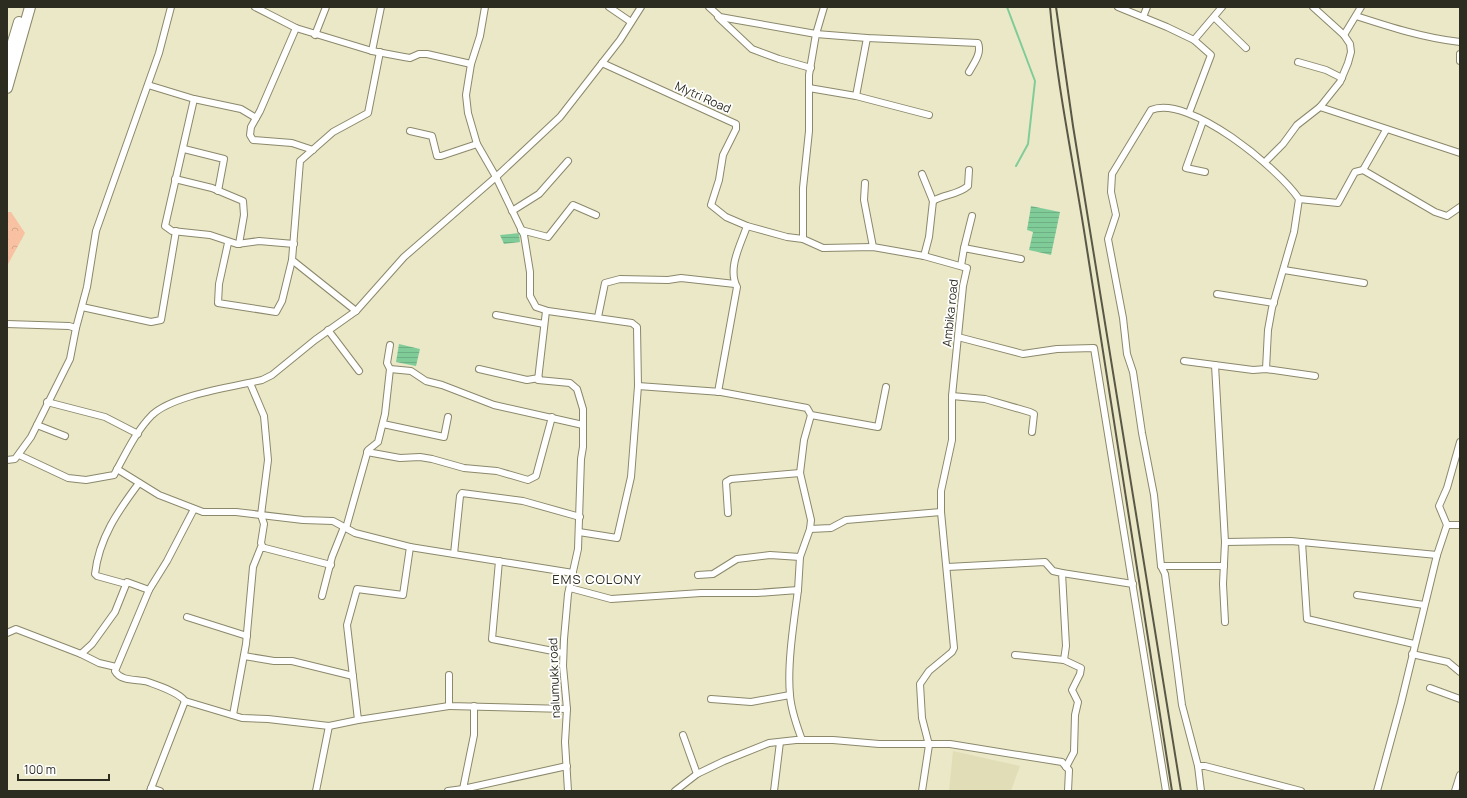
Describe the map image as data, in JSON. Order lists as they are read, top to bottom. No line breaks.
{"streets":{"street":["Mytri Road","Ambika road","nalumukk road"]},"crossings":[["Mytri Road","Ambika road"]],"districts":["EMS COLONY"],"scale_bar":"100 m"}
